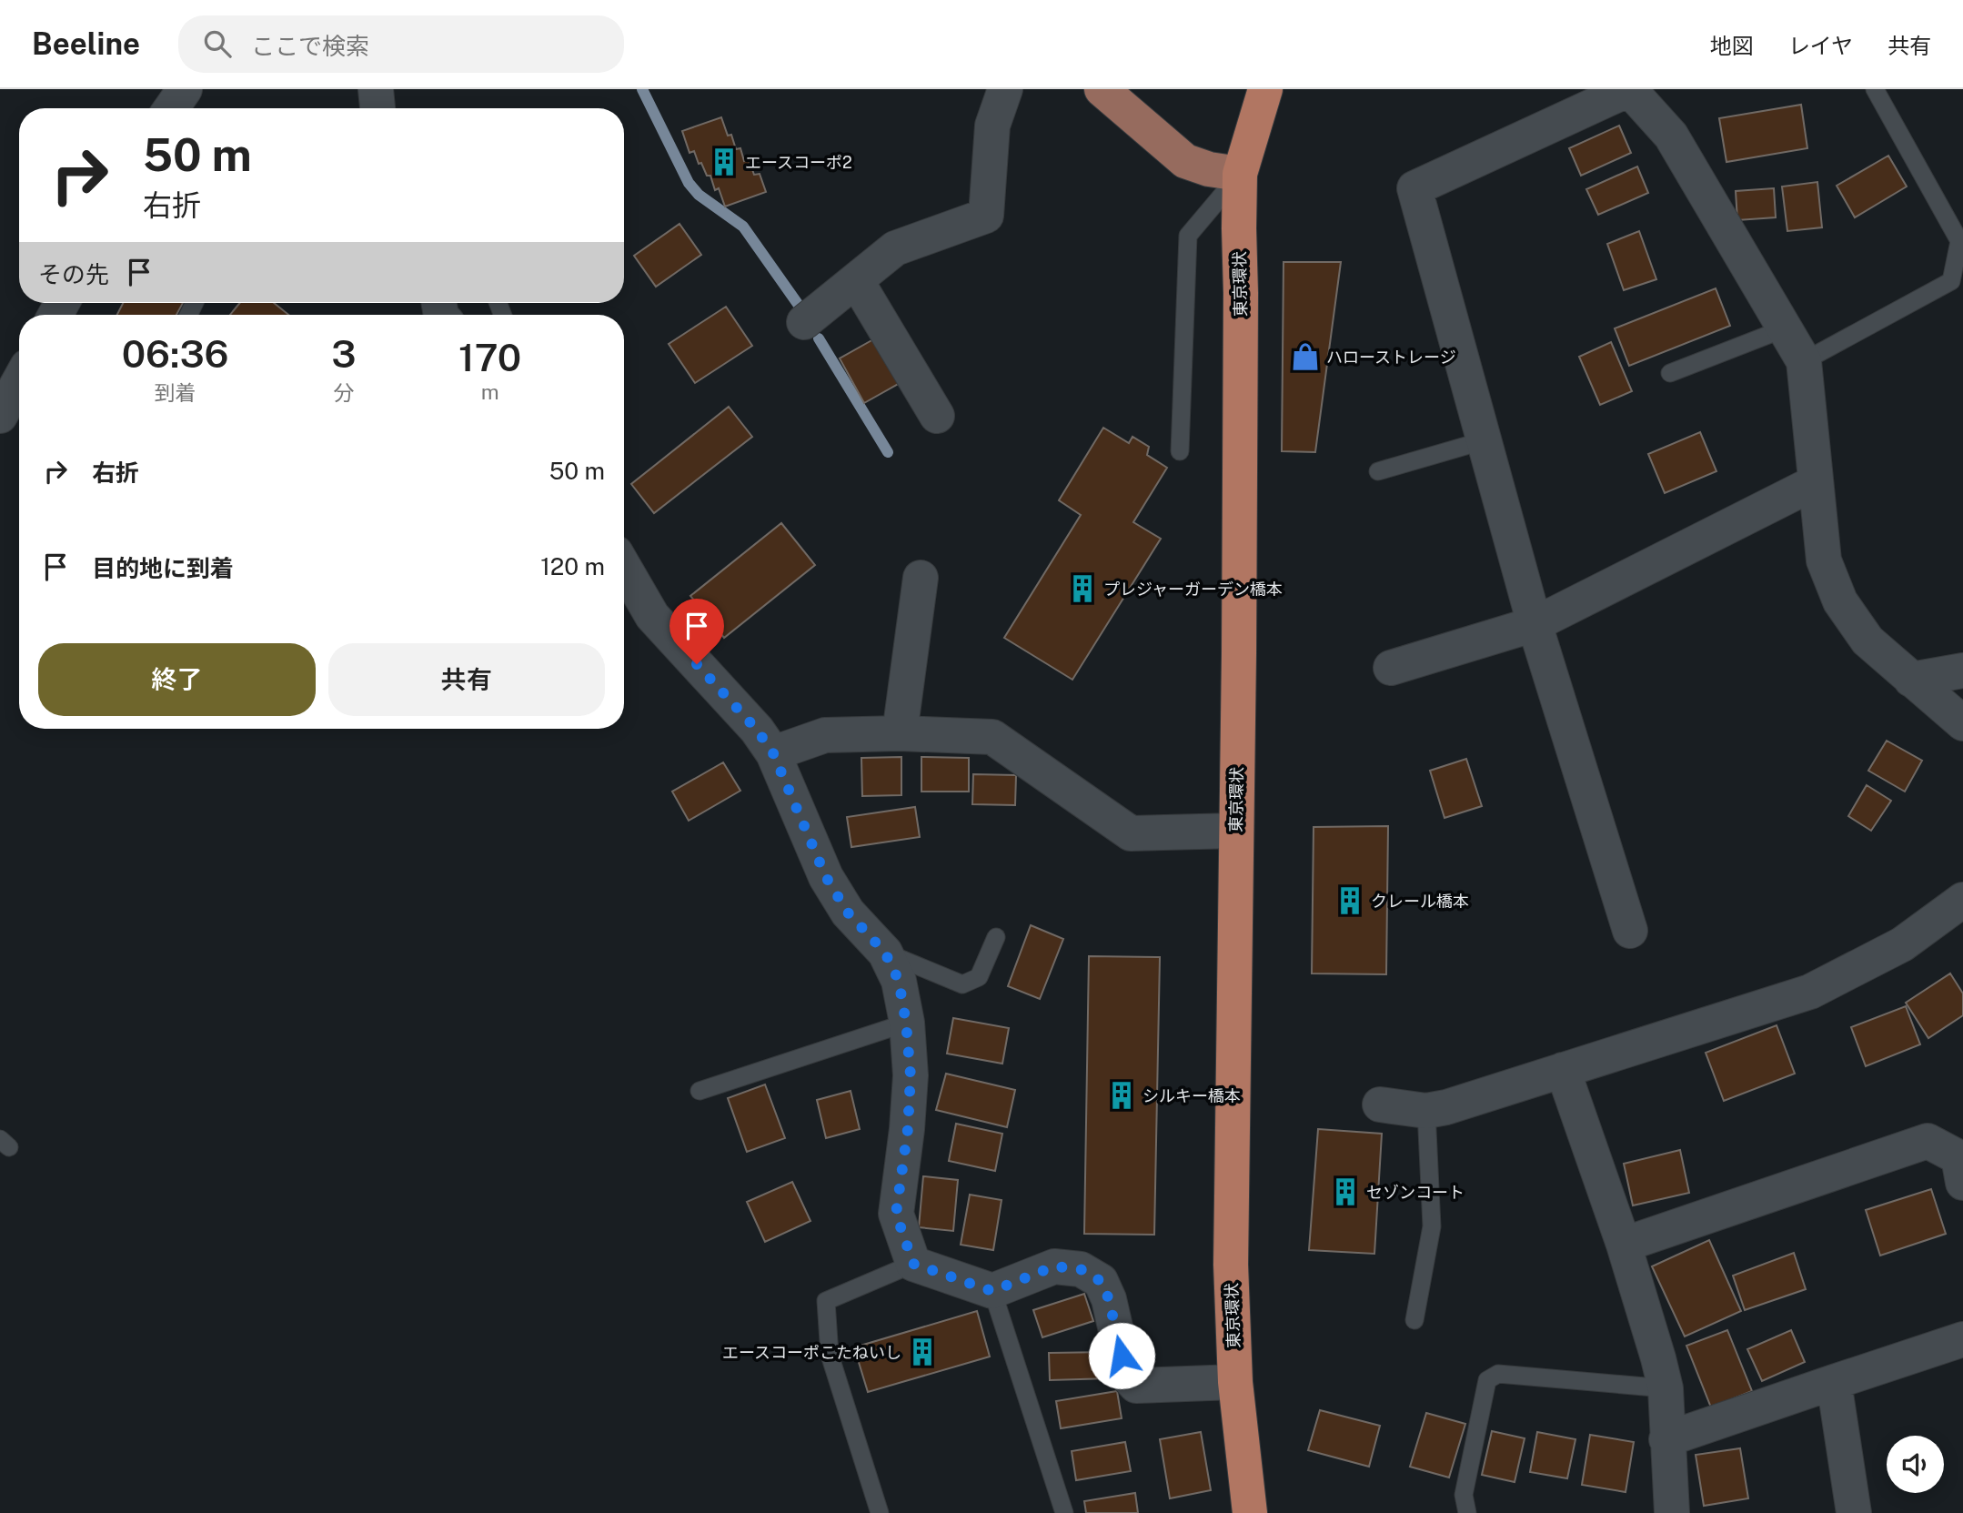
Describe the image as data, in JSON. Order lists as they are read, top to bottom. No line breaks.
{"streets":{"highway":["東京環状"]},"places":{"building":["エースコーポ2","プレジャーガーデン橋本","クレール橋本","シルキー橋本","セゾンコート","エースコーポこたねいし"],"shop":["ハローストレージ"]},"page":{"header":"Beeline","search":"ここで検索","nav":["地図","レイヤ","共有"],"turn":["50 m","右折"],"then":"その先","eta":["06:36","到着","3","分","170","m"],"list":[{"name":"右折","value":"50 m"},{"name":"目的地に到着","value":"120 m"}],"buttons":["終了","共有"]}}
